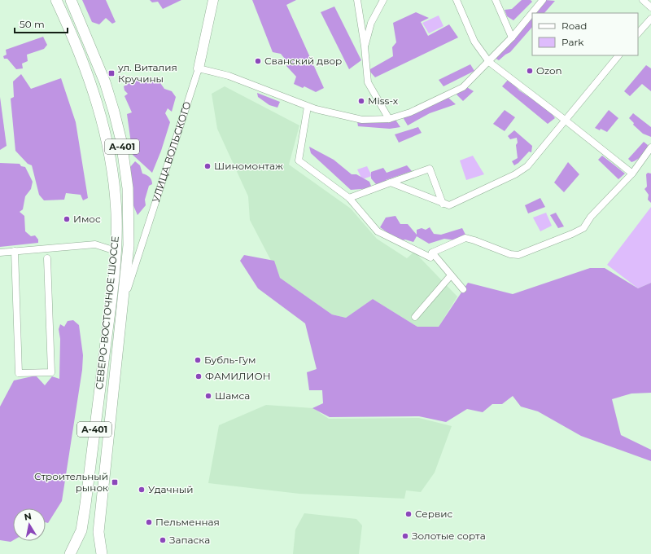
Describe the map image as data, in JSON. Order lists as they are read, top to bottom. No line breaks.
{"streets":{"main road":["А-401","УЛИЦА ВОЛЬСКОГО","СЕВЕРО-ВОСТОЧНОЕ ШОССЕ"]},"crossings":[["УЛИЦА ВОЛЬСКОГО","СЕВЕРО-ВОСТОЧНОЕ ШОССЕ"]],"places":{"other":["Сванский двор","Ozon","Miss-x","Шиномонтаж","Имос","Бубль-Гум","ФАМИЛИОН","Шамса","Удачный","Сервис","Пельменная","Золотые сорта","Запаска"],"transit":["ул. Виталия Кручины","Строительный рынок"]},"legend":["Road","Park"],"scale_bar":"50 m","north":"top"}
